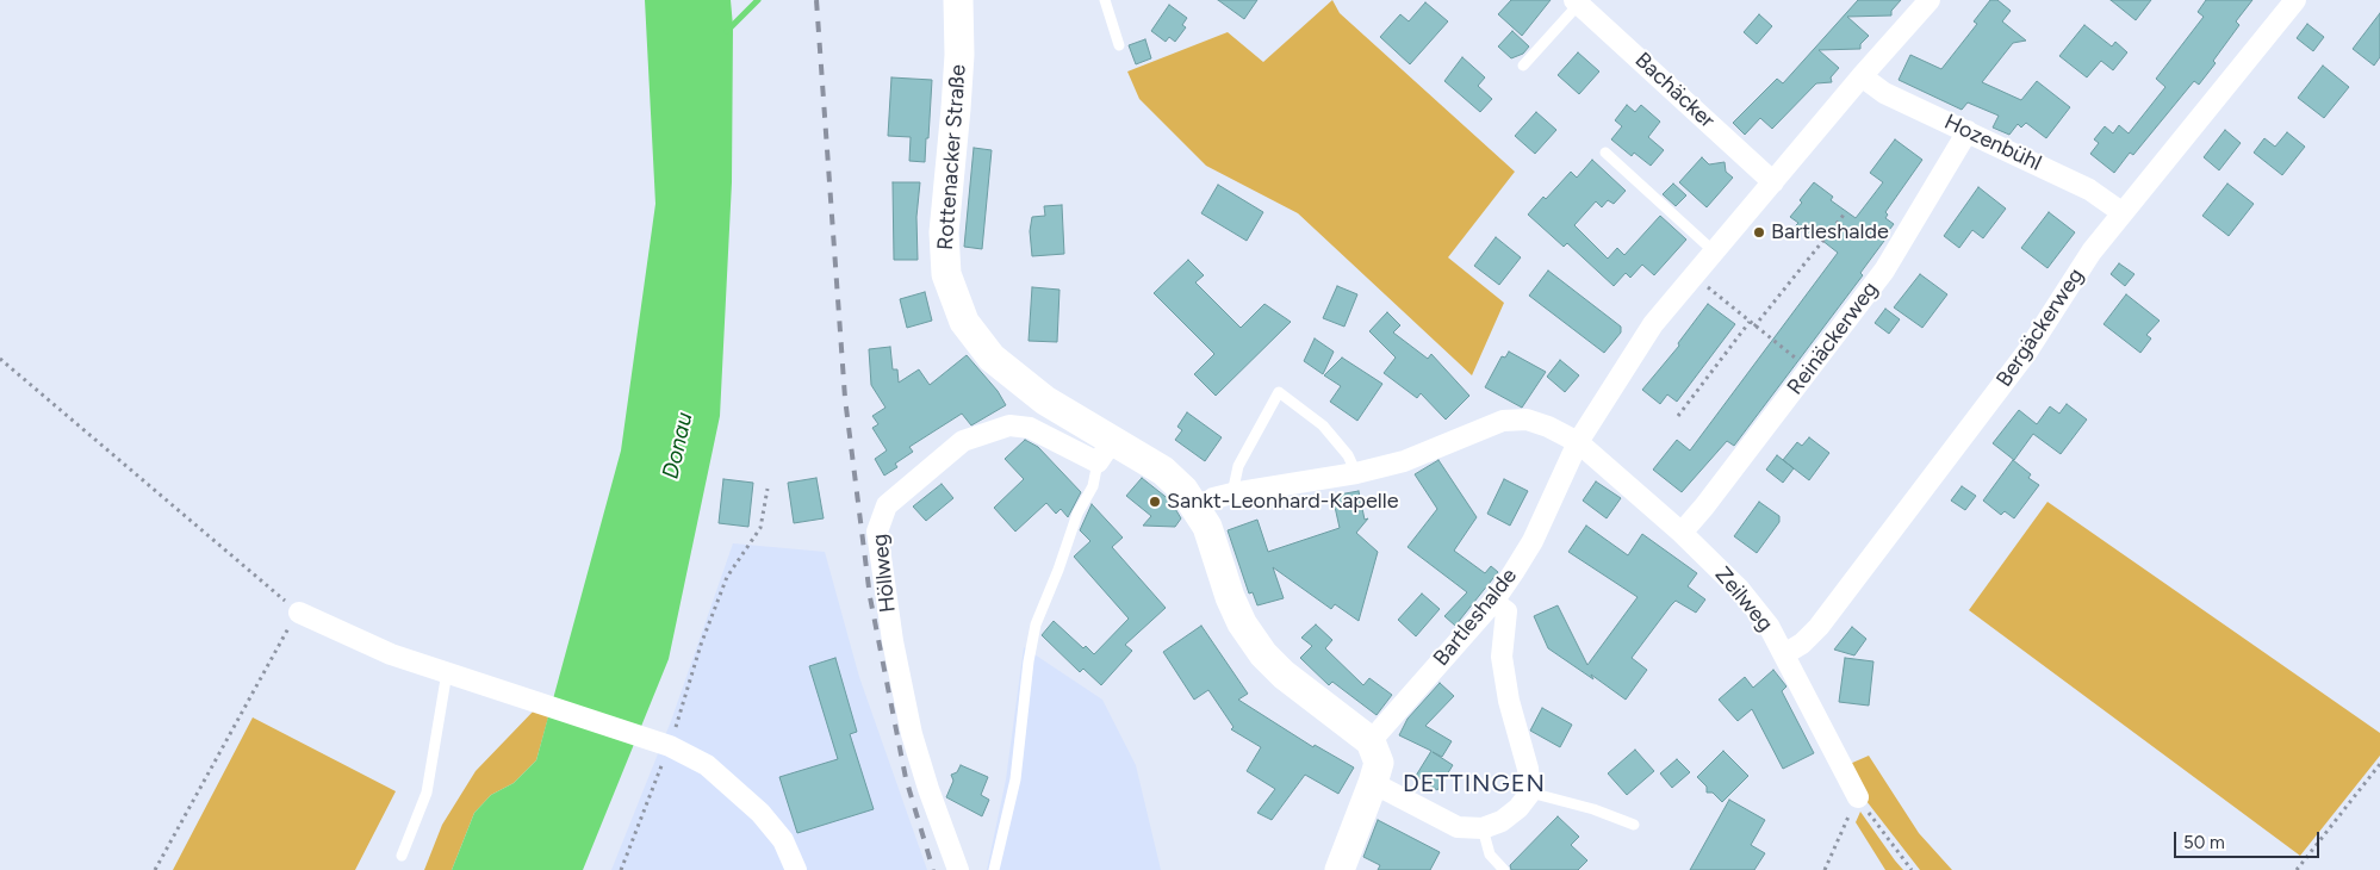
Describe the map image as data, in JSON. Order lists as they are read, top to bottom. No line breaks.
{"streets":{"main road":["Rottenacker Straße"],"street":["Bachäcker","Hozenbühl","Bergäckerweg","Reinäckerweg","Höllweg","Zeilweg","Bartleshalde"]},"crossings":[["Bachäcker","Bartleshalde"],["Hozenbühl","Bergäckerweg"],["Hozenbühl","Reinäckerweg"],["Hozenbühl","Bartleshalde"],["Rottenacker Straße","Höllweg"],["Rottenacker Straße","Zeilweg"],["Rottenacker Straße","Bartleshalde"],["Bergäckerweg","Zeilweg"],["Reinäckerweg","Zeilweg"],["Zeilweg","Bartleshalde"]],"districts":["DETTINGEN"],"water":["Donau"],"places":["Bartleshalde","Sankt-Leonhard-Kapelle"],"scale_bar":"50 m"}
